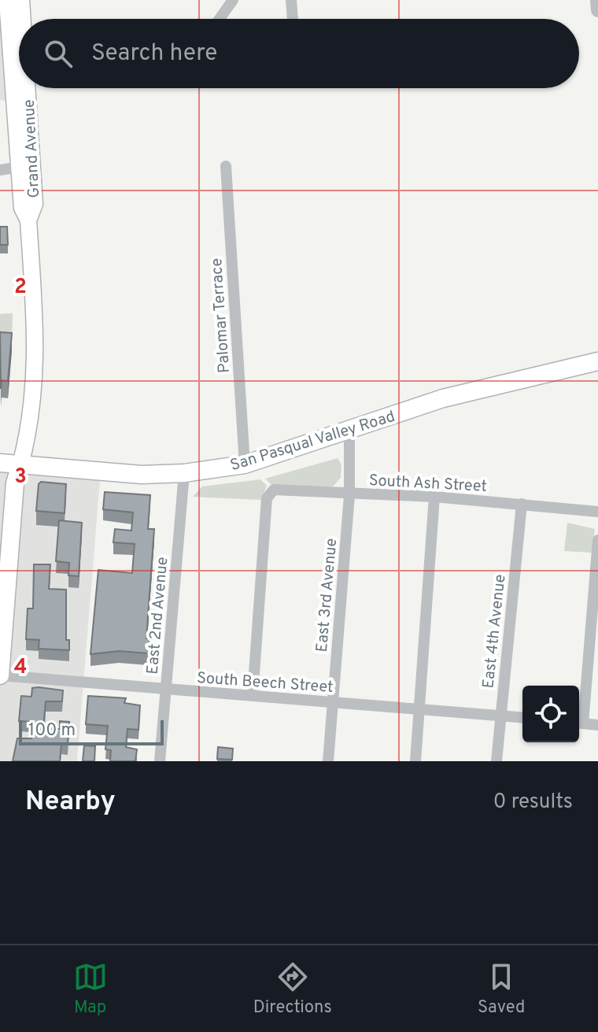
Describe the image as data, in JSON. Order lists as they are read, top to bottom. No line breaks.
{"streets":{"main road":["Grand Avenue","San Pasqual Valley Road"],"street":["Palomar Terrace","South Ash Street","East 3rd Avenue","East 2nd Avenue","East 4th Avenue","South Beech Street"]},"crossings":[["Grand Avenue","San Pasqual Valley Road"],["Grand Avenue","South Beech Street"],["Palomar Terrace","San Pasqual Valley Road"],["San Pasqual Valley Road","East 3rd Avenue"],["San Pasqual Valley Road","East 2nd Avenue"],["South Ash Street","East 3rd Avenue"],["South Ash Street","East 4th Avenue"],["South Ash Street","South Beech Street"],["East 3rd Avenue","South Beech Street"],["East 2nd Avenue","South Beech Street"],["East 4th Avenue","South Beech Street"]],"scale_bar":"100 m","page":{"search":"Search here","scale":"100 m","heading":["Nearby","0 results"],"nav":["Map","Directions","Saved"]},"grid":{"rows":["2","3","4"]}}
